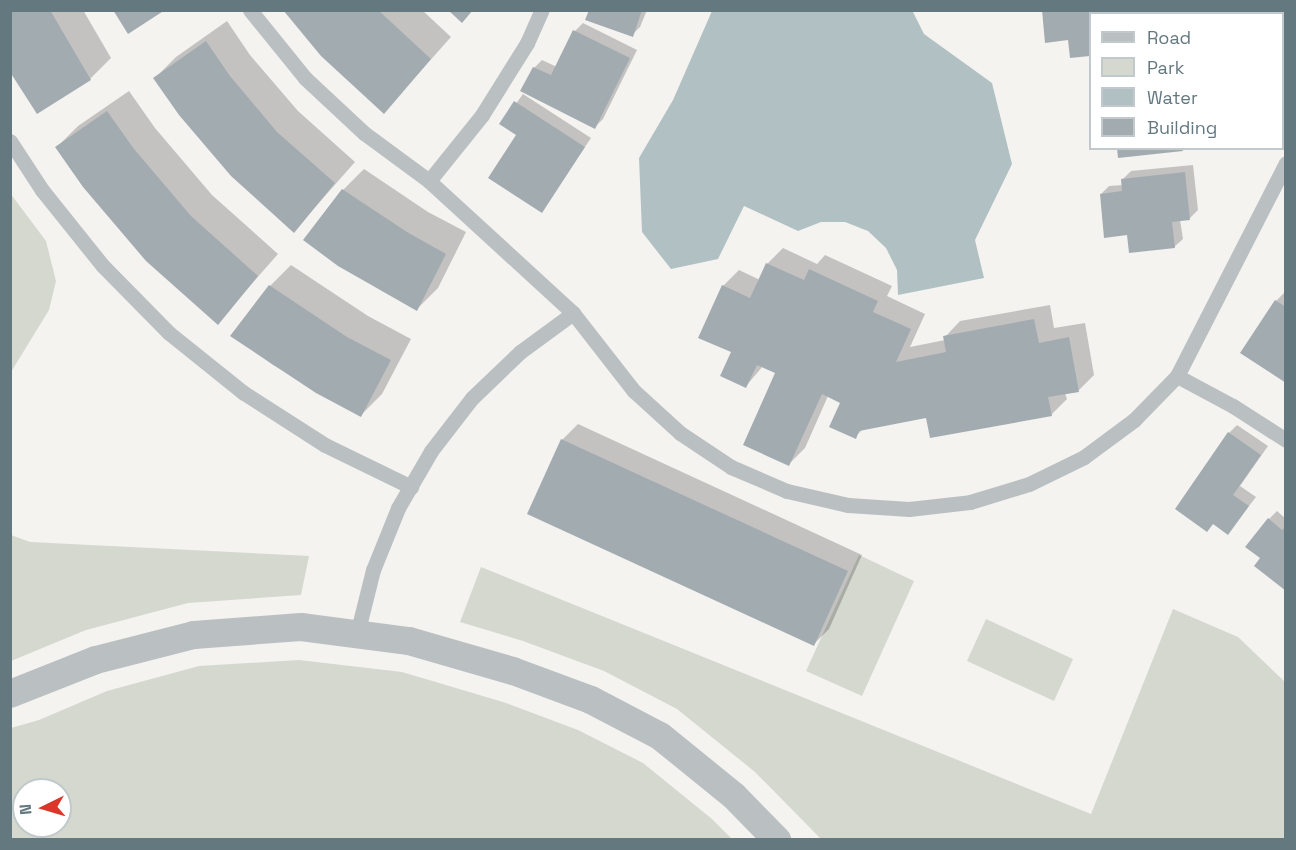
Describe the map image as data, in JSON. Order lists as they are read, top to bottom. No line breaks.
{"legend":["Road","Park","Water","Building"],"north":"left"}
